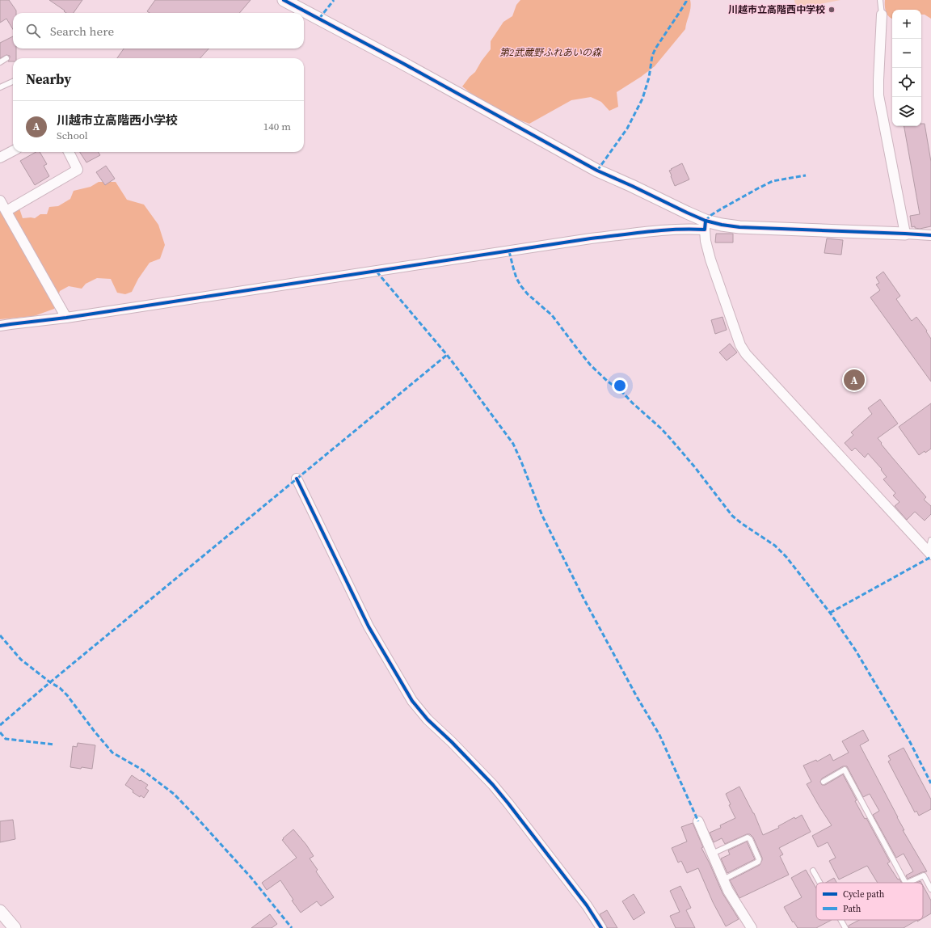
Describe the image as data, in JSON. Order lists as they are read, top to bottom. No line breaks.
{"parks":["第2武蔵野ふれあいの森"],"places":["川越市立高階西中学校"],"legend":["Cycle path","Path"],"page":{"map_buttons":["+","−"],"search":"Search here","heading":"Nearby","list":[{"mark":"A","name":"川越市立高階西小学校","note":"School","value":"140 m"}],"pins":"A"}}
